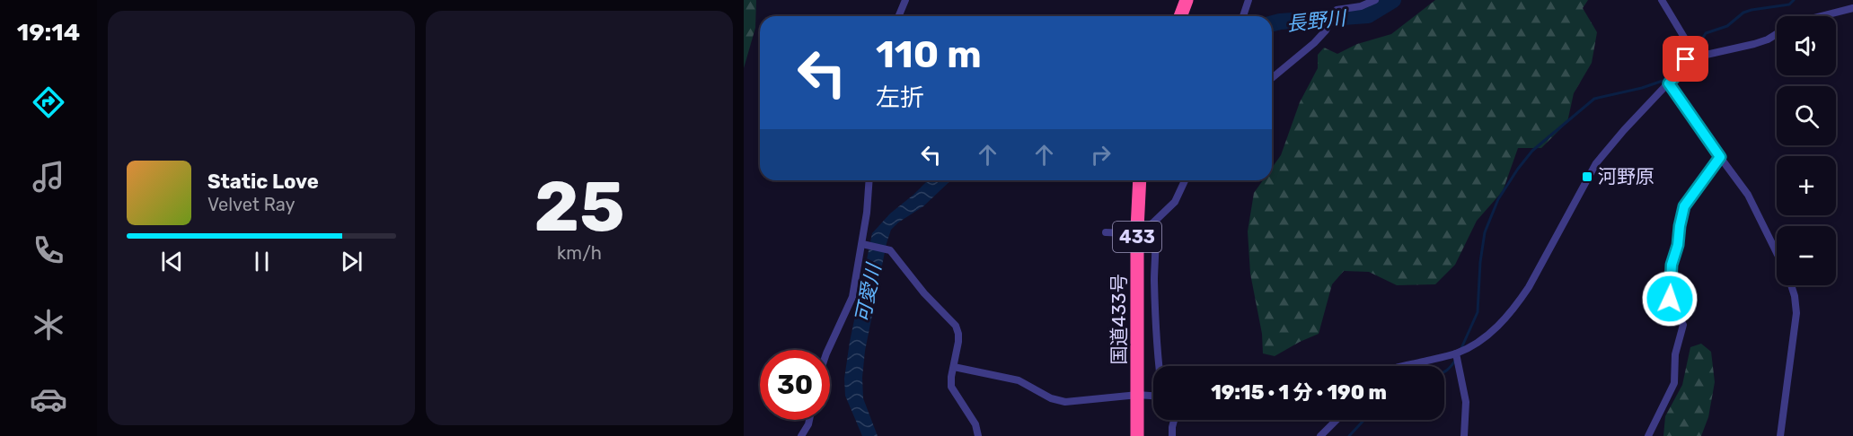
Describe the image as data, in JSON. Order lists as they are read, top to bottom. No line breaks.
{"streets":{"highway":["433","国道433号"]},"water":["長野川","可愛川"],"places":{"transit":["河野原"]},"page":{"tabs":"19:14","tile":["25","km/h"],"map_buttons":["+","−"],"turn":["110 m","左折"],"song":["Static Love","Velvet Ray"],"limit":"30","trip":"19:15 · 1 分 · 190 m"}}
